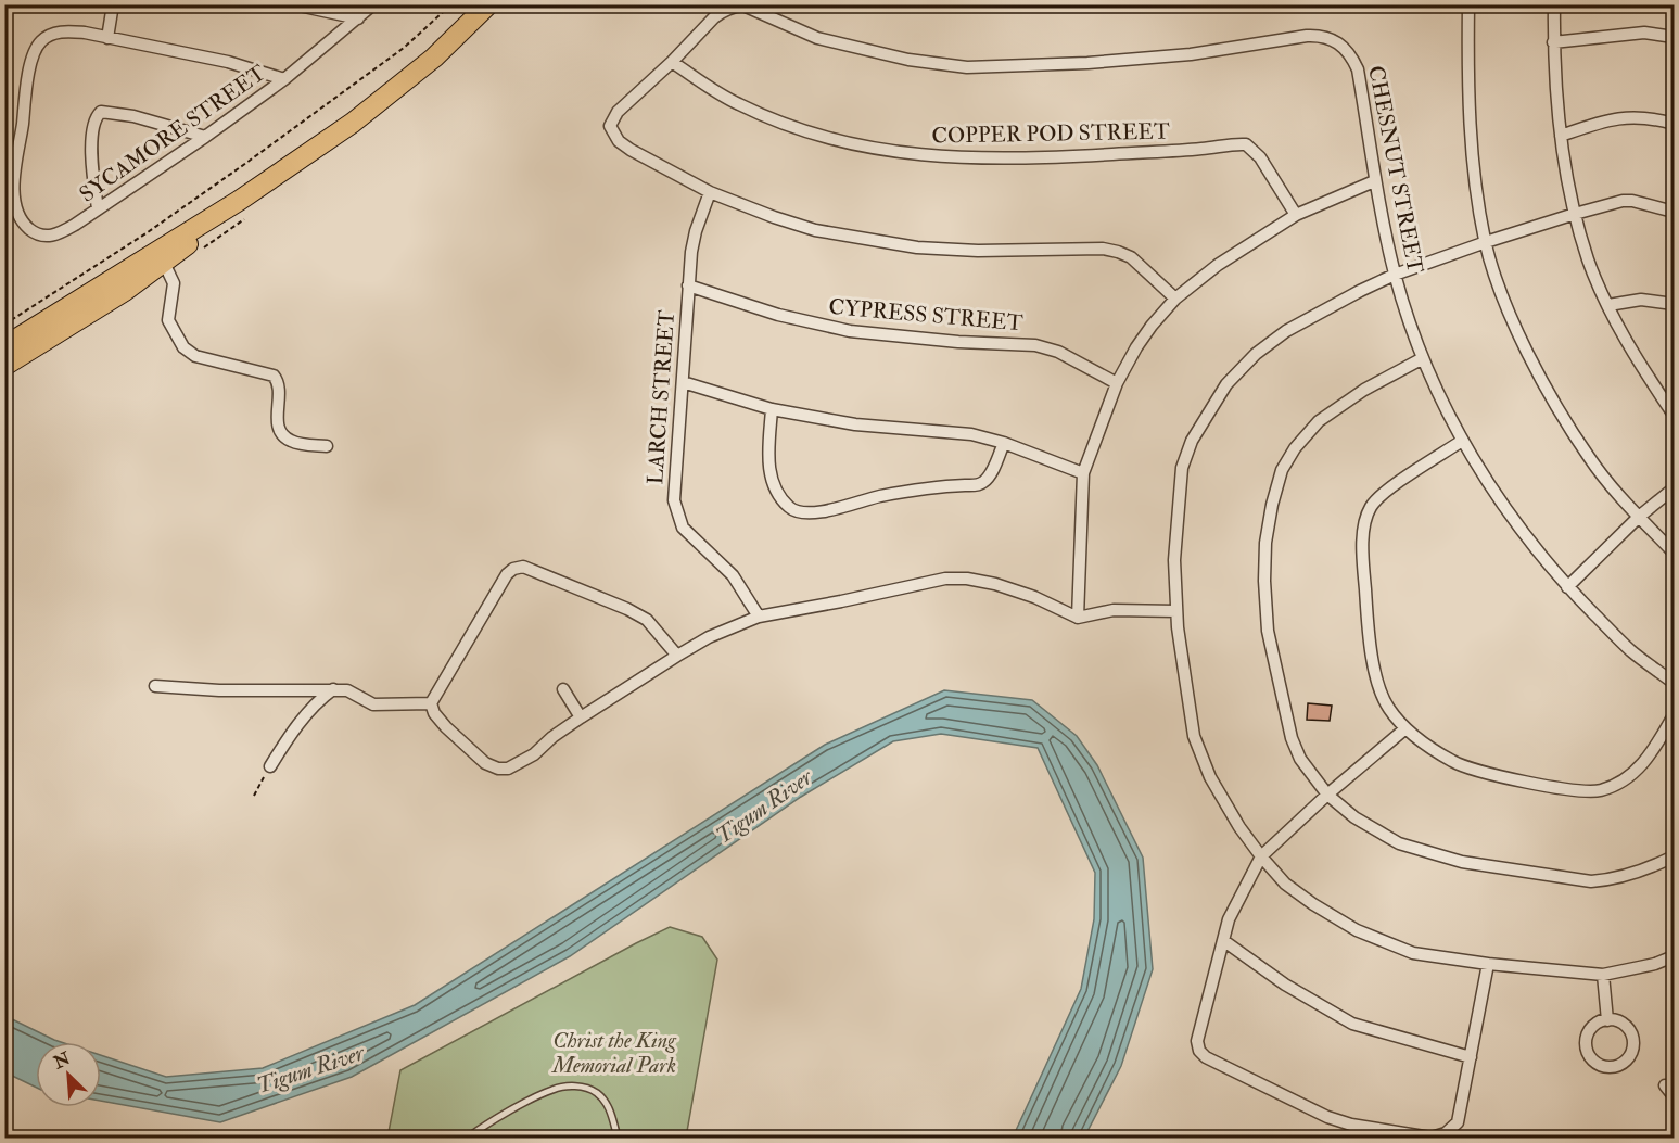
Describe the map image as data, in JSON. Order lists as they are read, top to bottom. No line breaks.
{"streets":{"street":["SYCAMORE STREET","COPPER POD STREET","CHESNUT STREET","CYPRESS STREET","LARCH STREET"]},"crossings":[["COPPER POD STREET","CHESNUT STREET"],["CHESNUT STREET","LARCH STREET"],["CYPRESS STREET","LARCH STREET"]],"water":["Tigum River"],"parks":["Christ the King Memorial Park"],"north":"top left"}
